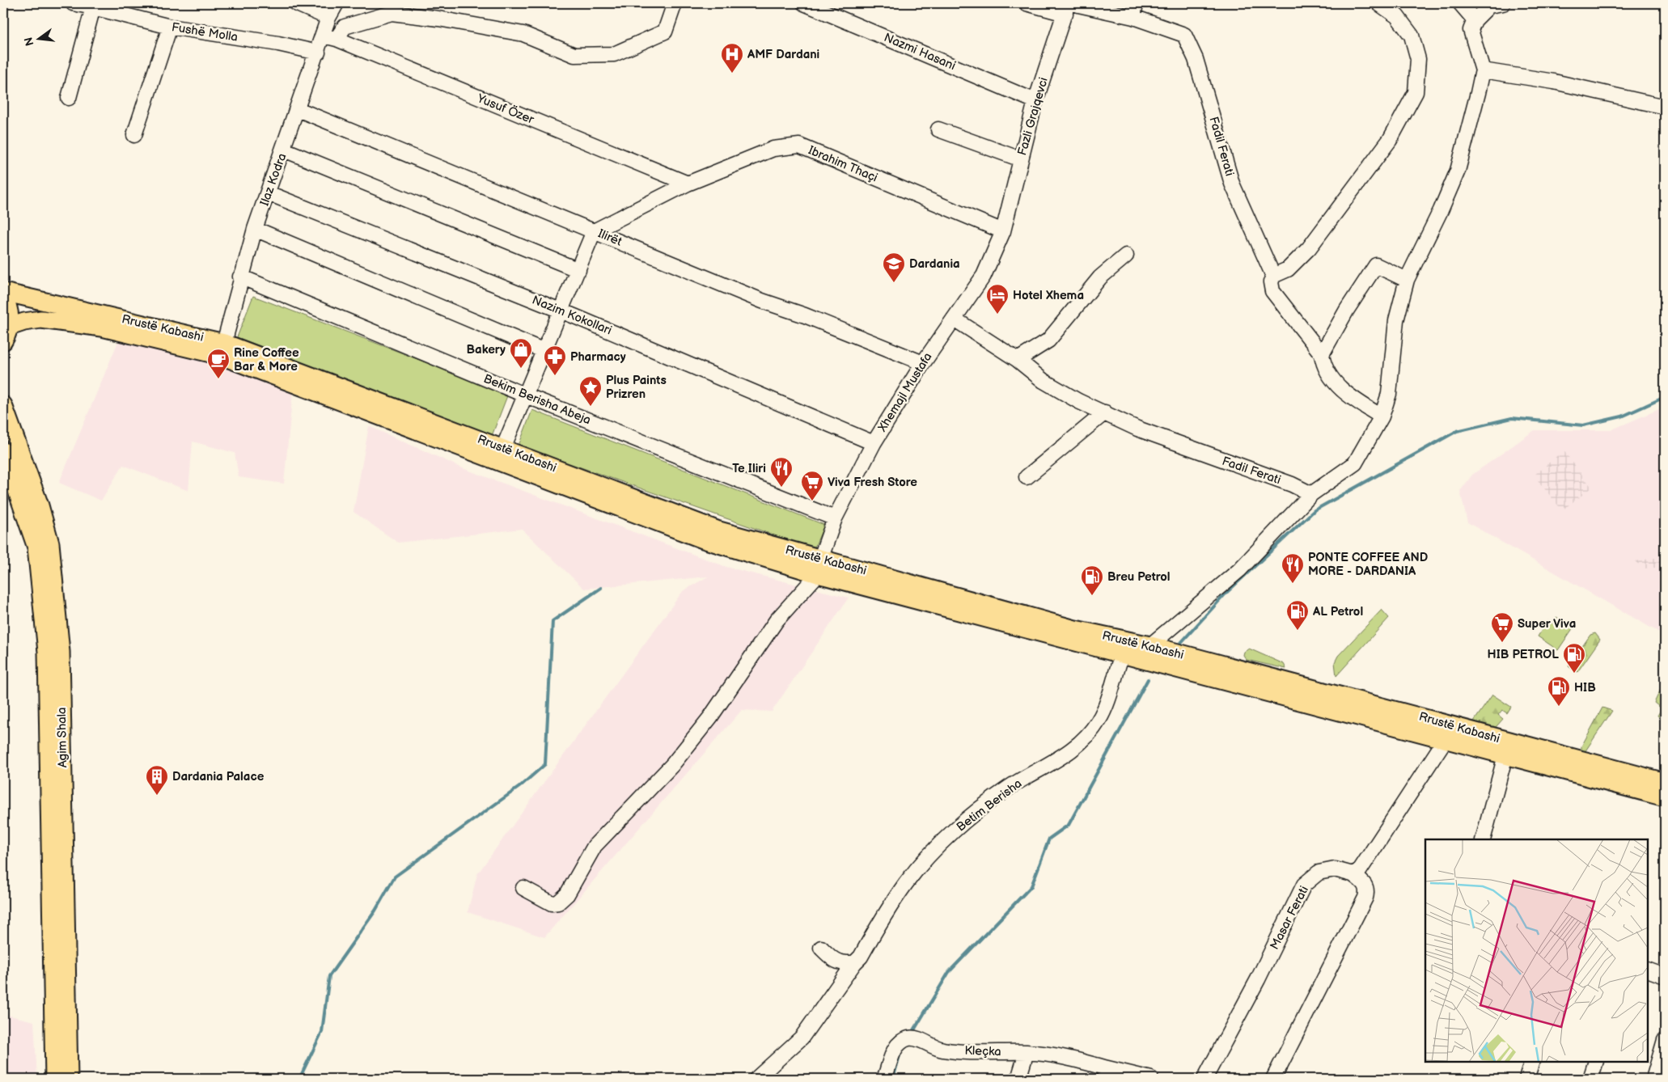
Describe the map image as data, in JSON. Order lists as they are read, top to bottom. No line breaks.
{"streets":{"main road":["Rrustë Kabashi","Agim Shala"],"street":["Fushë Molla","Nazmi Hasani","Yusuf Özer","Fazli Grajqevci","Fadil Ferati","Ibrahim Thaçi","Ilaz Kodra","Ilirët","Nazim Kokollari","Xhemajl Mustafa","Bekim Berisha Abeja","Betim Berisha","Masar Ferati","Kleçka"]},"crossings":[["Fushë Molla","Ilaz Kodra"],["Nazmi Hasani","Fazli Grajqevci"],["Yusuf Özer","Ibrahim Thaçi"],["Yusuf Özer","Ilaz Kodra"],["Fazli Grajqevci","Fadil Ferati"],["Fazli Grajqevci","Ibrahim Thaçi"],["Fazli Grajqevci","Xhemajl Mustafa"],["Fadil Ferati","Xhemajl Mustafa"],["Ibrahim Thaçi","Ilirët"],["Ibrahim Thaçi","Xhemajl Mustafa"],["Ilaz Kodra","Ilirët"],["Ilaz Kodra","Nazim Kokollari"],["Ilaz Kodra","Rrustë Kabashi"],["Ilaz Kodra","Bekim Berisha Abeja"],["Ilirët","Xhemajl Mustafa"],["Nazim Kokollari","Xhemajl Mustafa"],["Rrustë Kabashi","Xhemajl Mustafa"],["Rrustë Kabashi","Betim Berisha"],["Xhemajl Mustafa","Bekim Berisha Abeja"]],"places":{"hospital":["AMF Dardani"],"school or university":["Dardania"],"hotel":["Hotel Xhema"],"shop":["Bakery"],"pharmacy":["Pharmacy"],"cafe":["Rine Coffee Bar & More"],"place":["Plus Paints Prizren"],"restaurant":["Te Iliri","PONTE COFFEE AND MORE - DARDANIA"],"supermarket":["Viva Fresh Store","Super Viva"],"fuel station":["Breu Petrol","AL Petrol","HIB PETROL","HIB"],"building":["Dardania Palace"]},"north":"left"}
